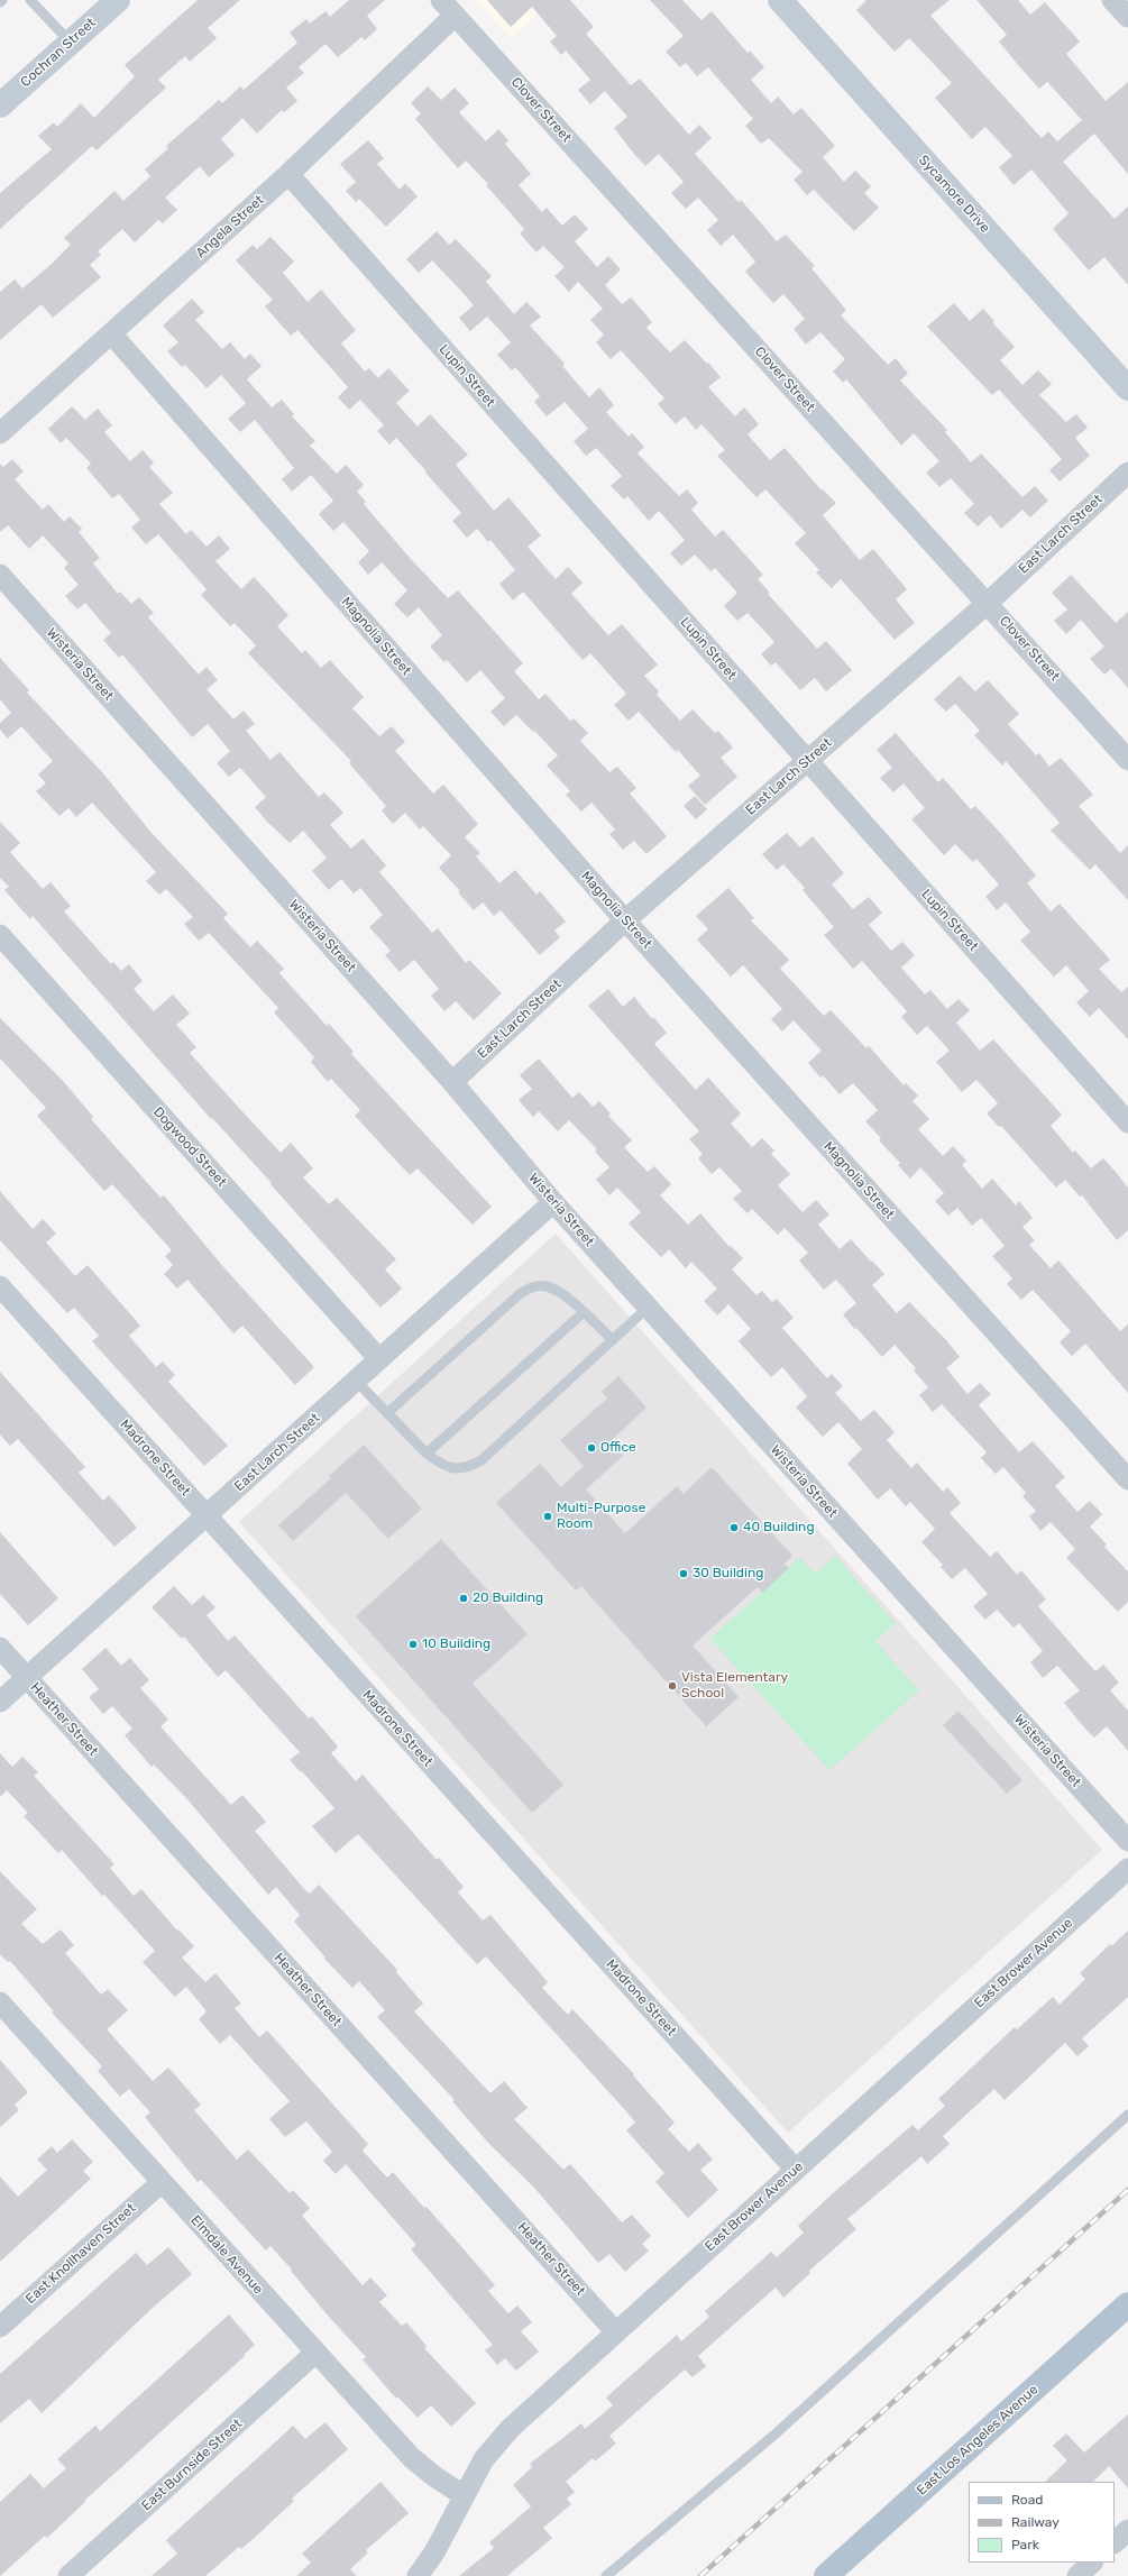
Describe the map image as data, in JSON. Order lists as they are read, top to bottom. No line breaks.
{"streets":{"main road":["Cochran Street","Sycamore Drive","East Los Angeles Avenue"],"street":["Clover Street","Angela Street","Lupin Street","East Larch Street","Magnolia Street","Wisteria Street","Dogwood Street","Madrone Street","Heather Street","East Brower Avenue","East Knollhaven Street","Elmdale Avenue","East Burnside Street"]},"crossings":[["Clover Street","Angela Street"],["Clover Street","East Larch Street"],["Angela Street","Lupin Street"],["Angela Street","Magnolia Street"],["Lupin Street","East Larch Street"],["East Larch Street","Magnolia Street"],["East Larch Street","Wisteria Street"],["East Larch Street","Dogwood Street"],["East Larch Street","Madrone Street"],["East Larch Street","Heather Street"],["Madrone Street","East Brower Avenue"],["Heather Street","East Brower Avenue"],["East Brower Avenue","Elmdale Avenue"],["East Knollhaven Street","Elmdale Avenue"],["Elmdale Avenue","East Burnside Street"]],"places":["Office","Multi-Purpose Room","40 Building","30 Building","20 Building","10 Building","Vista Elementary School"],"legend":["Road","Railway","Park"]}
